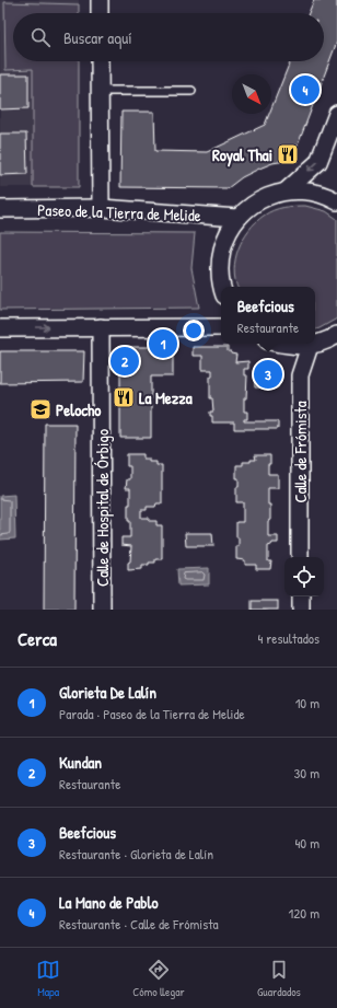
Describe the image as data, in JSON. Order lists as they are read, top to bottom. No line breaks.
{"streets":{"street":["Paseo de la Tierra de Melide","Calle de Frómista","Calle de Hospital de Órbigo"]},"places":{"restaurant":["Royal Thai","La Mezza"],"school or university":["Pelocho"]},"north":"bottom right","page":{"search":"Buscar aquí","pins":["4","1","2","3"],"popup":["Beefcious","Restaurante"],"heading":["Cerca","4 resultados"],"list":[{"mark":"1","name":"Glorieta De Lalín","note":"Parada · Paseo de la Tierra de Melide","value":"10 m"},{"mark":"2","name":"Kundan","note":"Restaurante","value":"30 m"},{"mark":"3","name":"Beefcious","note":"Restaurante · Glorieta de Lalín","value":"40 m"},{"mark":"4","name":"La Mano de Pablo","note":"Restaurante · Calle de Frómista","value":"120 m"}],"nav":["Mapa","Cómo llegar","Guardados"]}}
